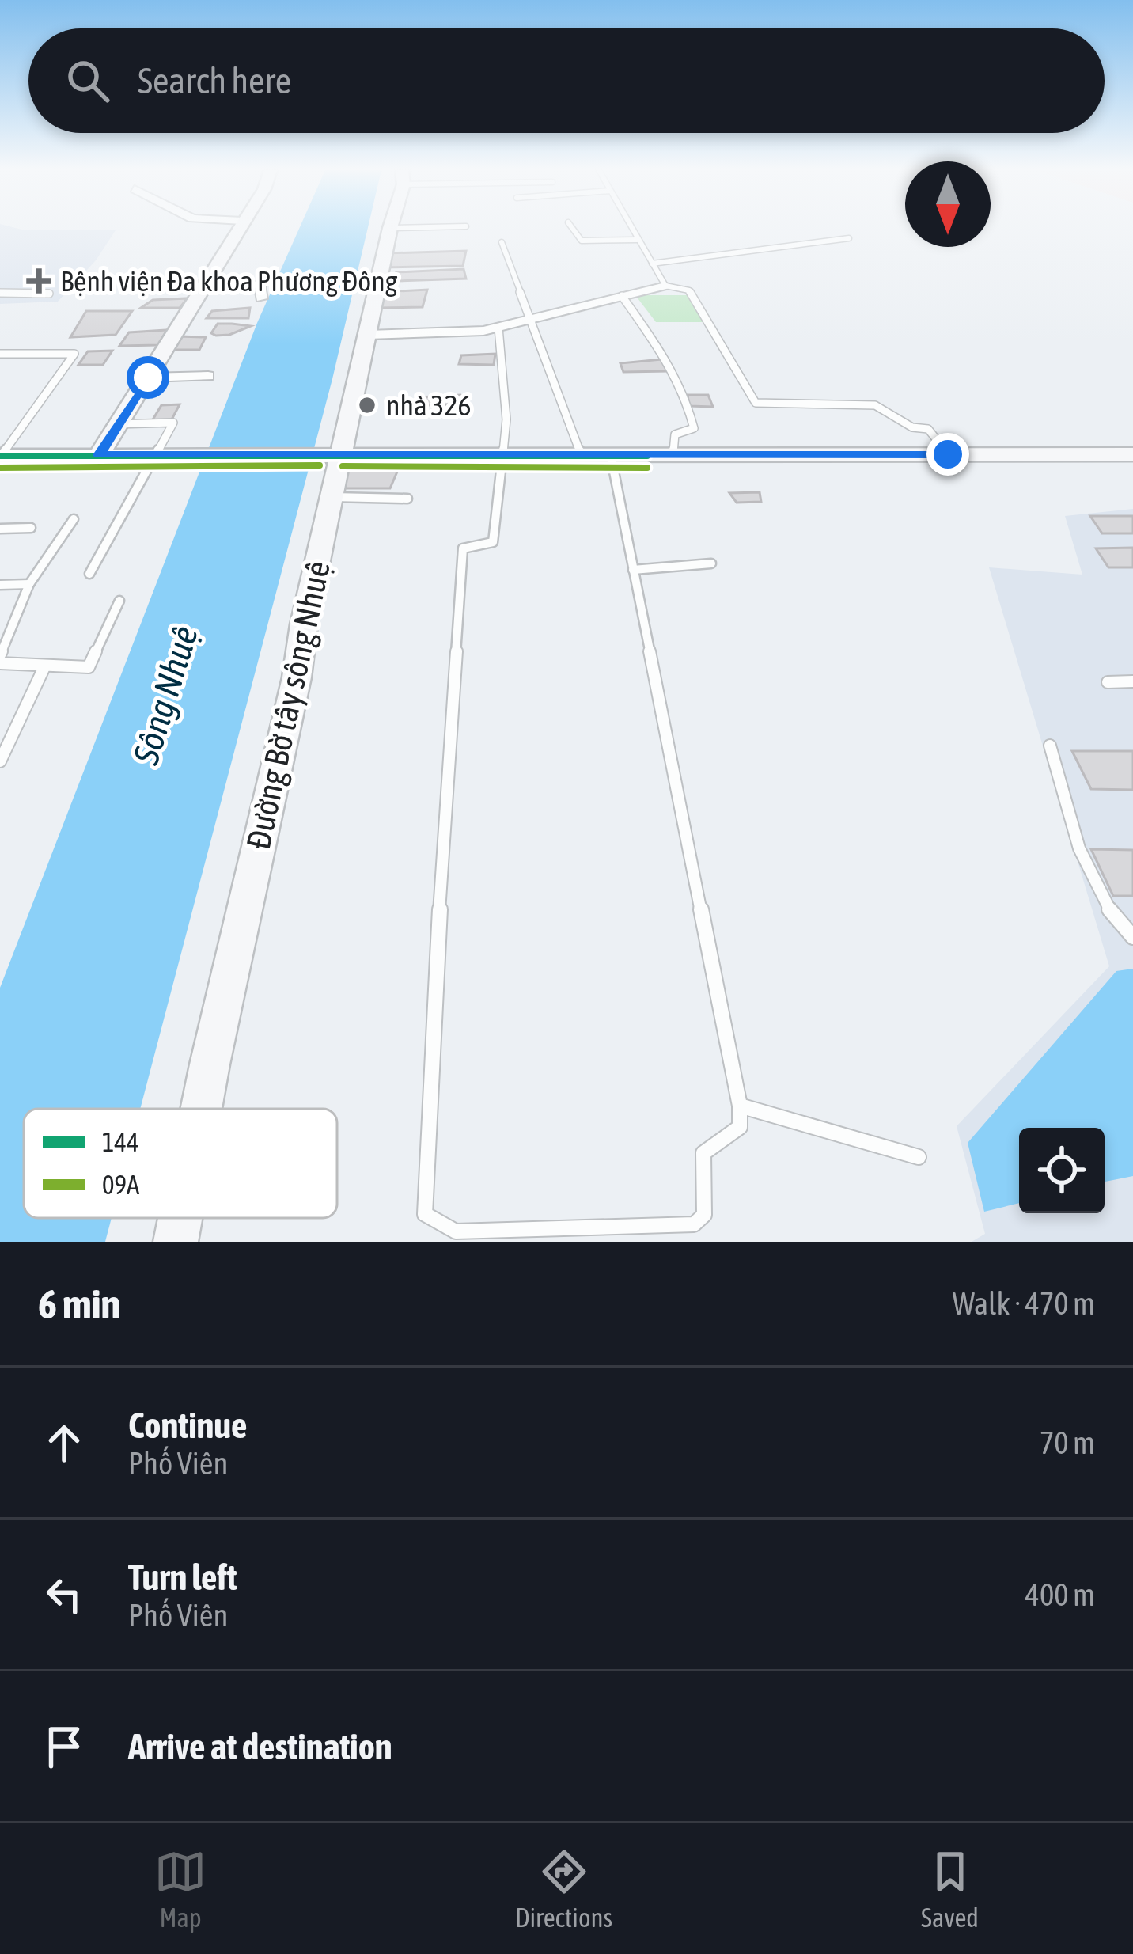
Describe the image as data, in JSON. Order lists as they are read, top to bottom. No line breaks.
{"streets":{"street":["Đường Bờ tây sông Nhuệ"]},"water":["Sông Nhuệ"],"places":{"health":["Bệnh viện Đa khoa Phương Đông"],"other":["nhà 326"]},"lines":["transit line 144","transit line 09A"],"legend":["144","09A"],"north":"bottom","page":{"search":"Search here","heading":["6 min","Walk · 470 m"],"list":[["Continue","Phố Viên","70 m"],["Turn left","Phố Viên","400 m"],"Arrive at destination"],"nav":["Map","Directions","Saved"]}}
